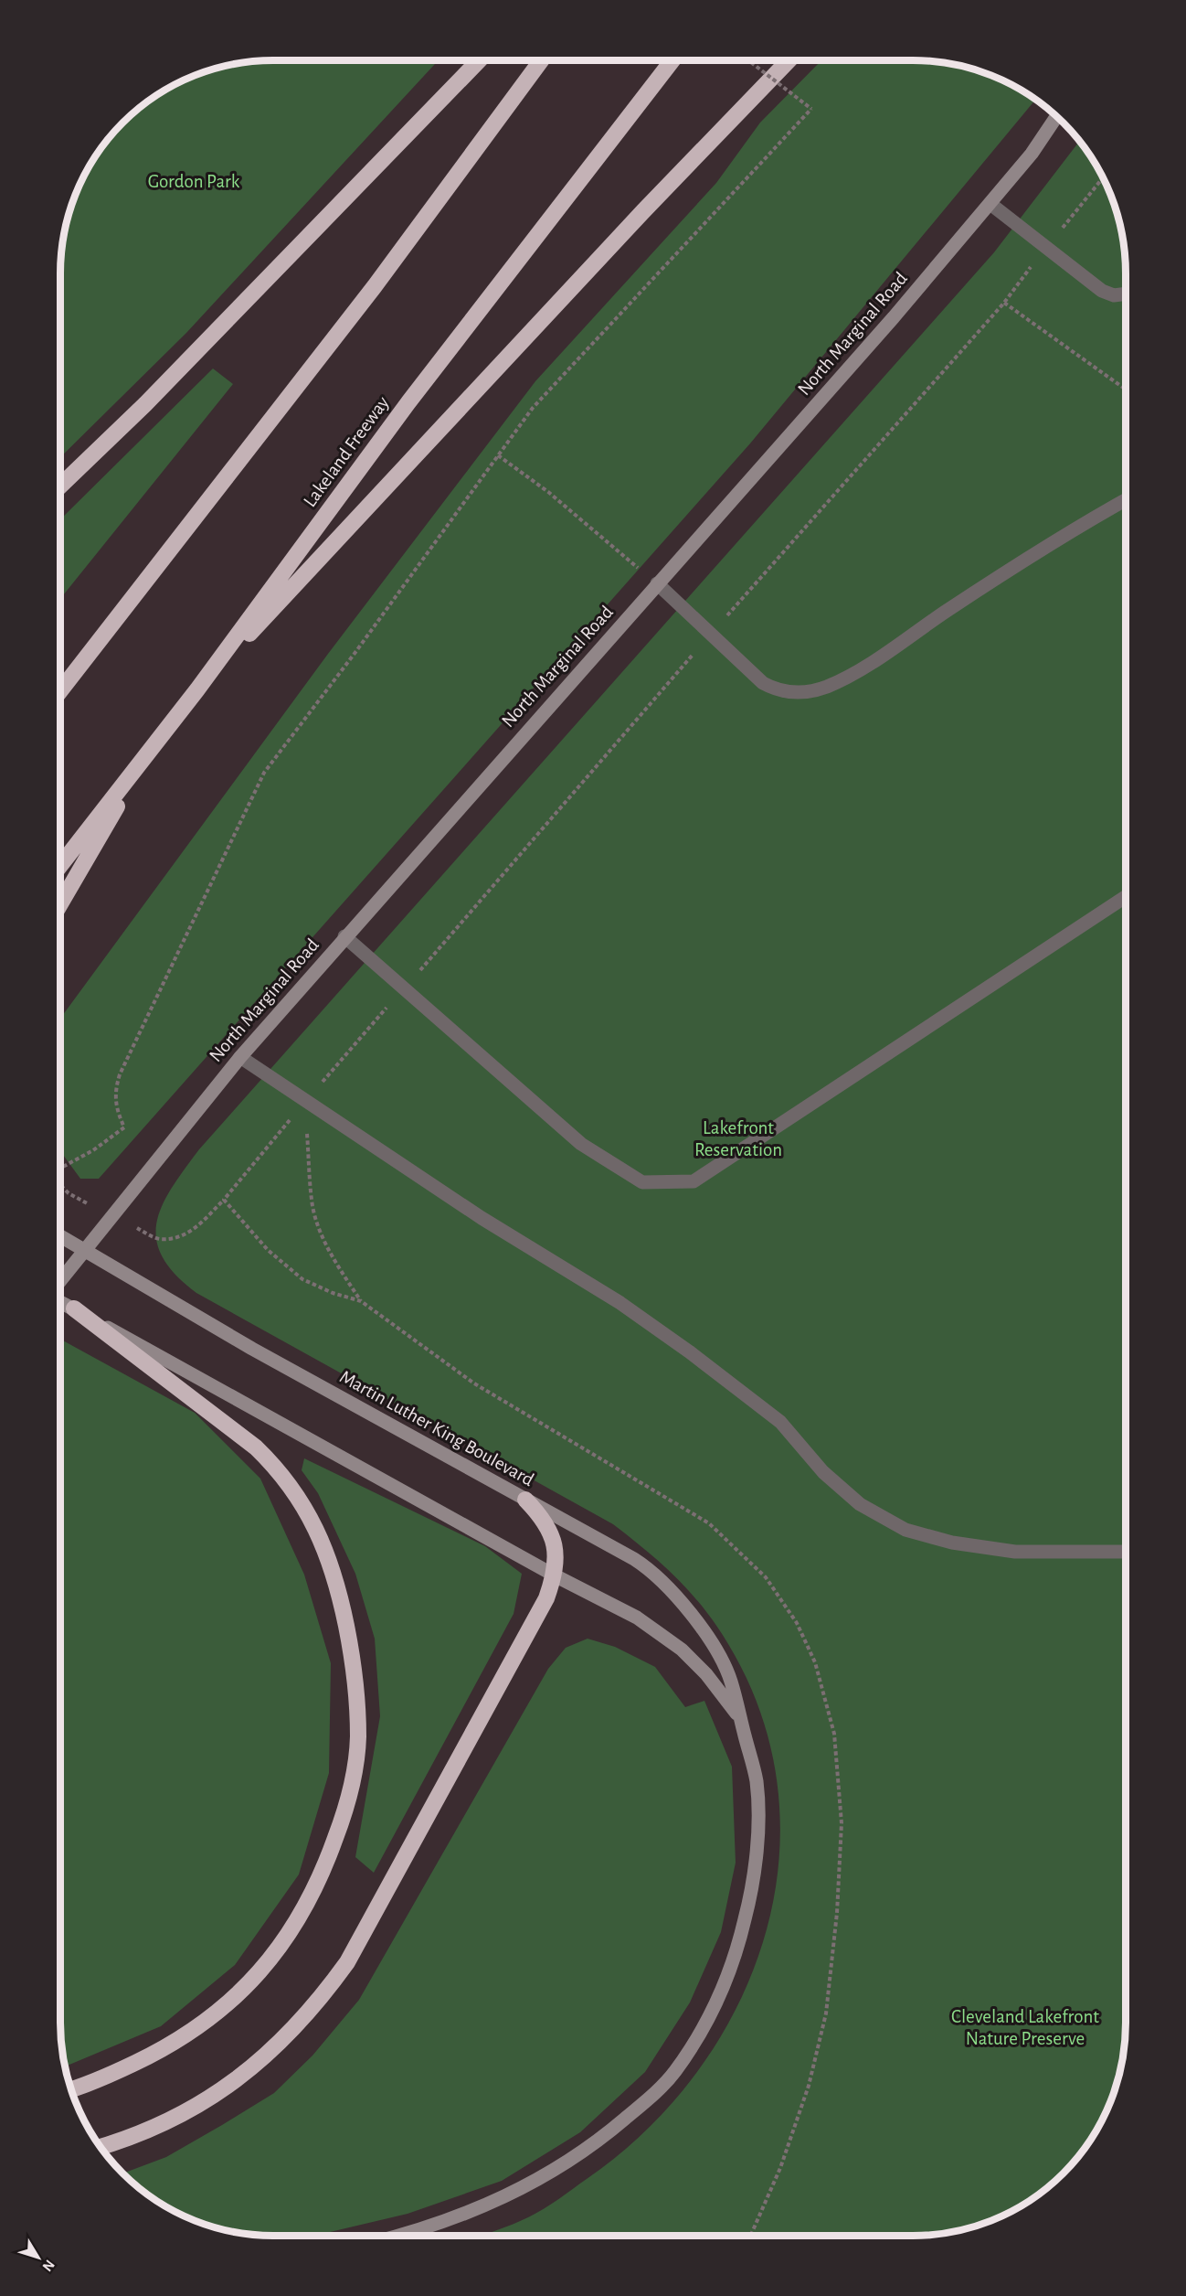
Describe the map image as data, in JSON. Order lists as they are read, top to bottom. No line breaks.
{"streets":{"highway":["Lakeland Freeway"],"main road":["North Marginal Road","Martin Luther King Boulevard"]},"crossings":[["North Marginal Road","Martin Luther King Boulevard"]],"parks":["Gordon Park","Lakefront Reservation","Cleveland Lakefront Nature Preserve"],"north":"bottom right"}
